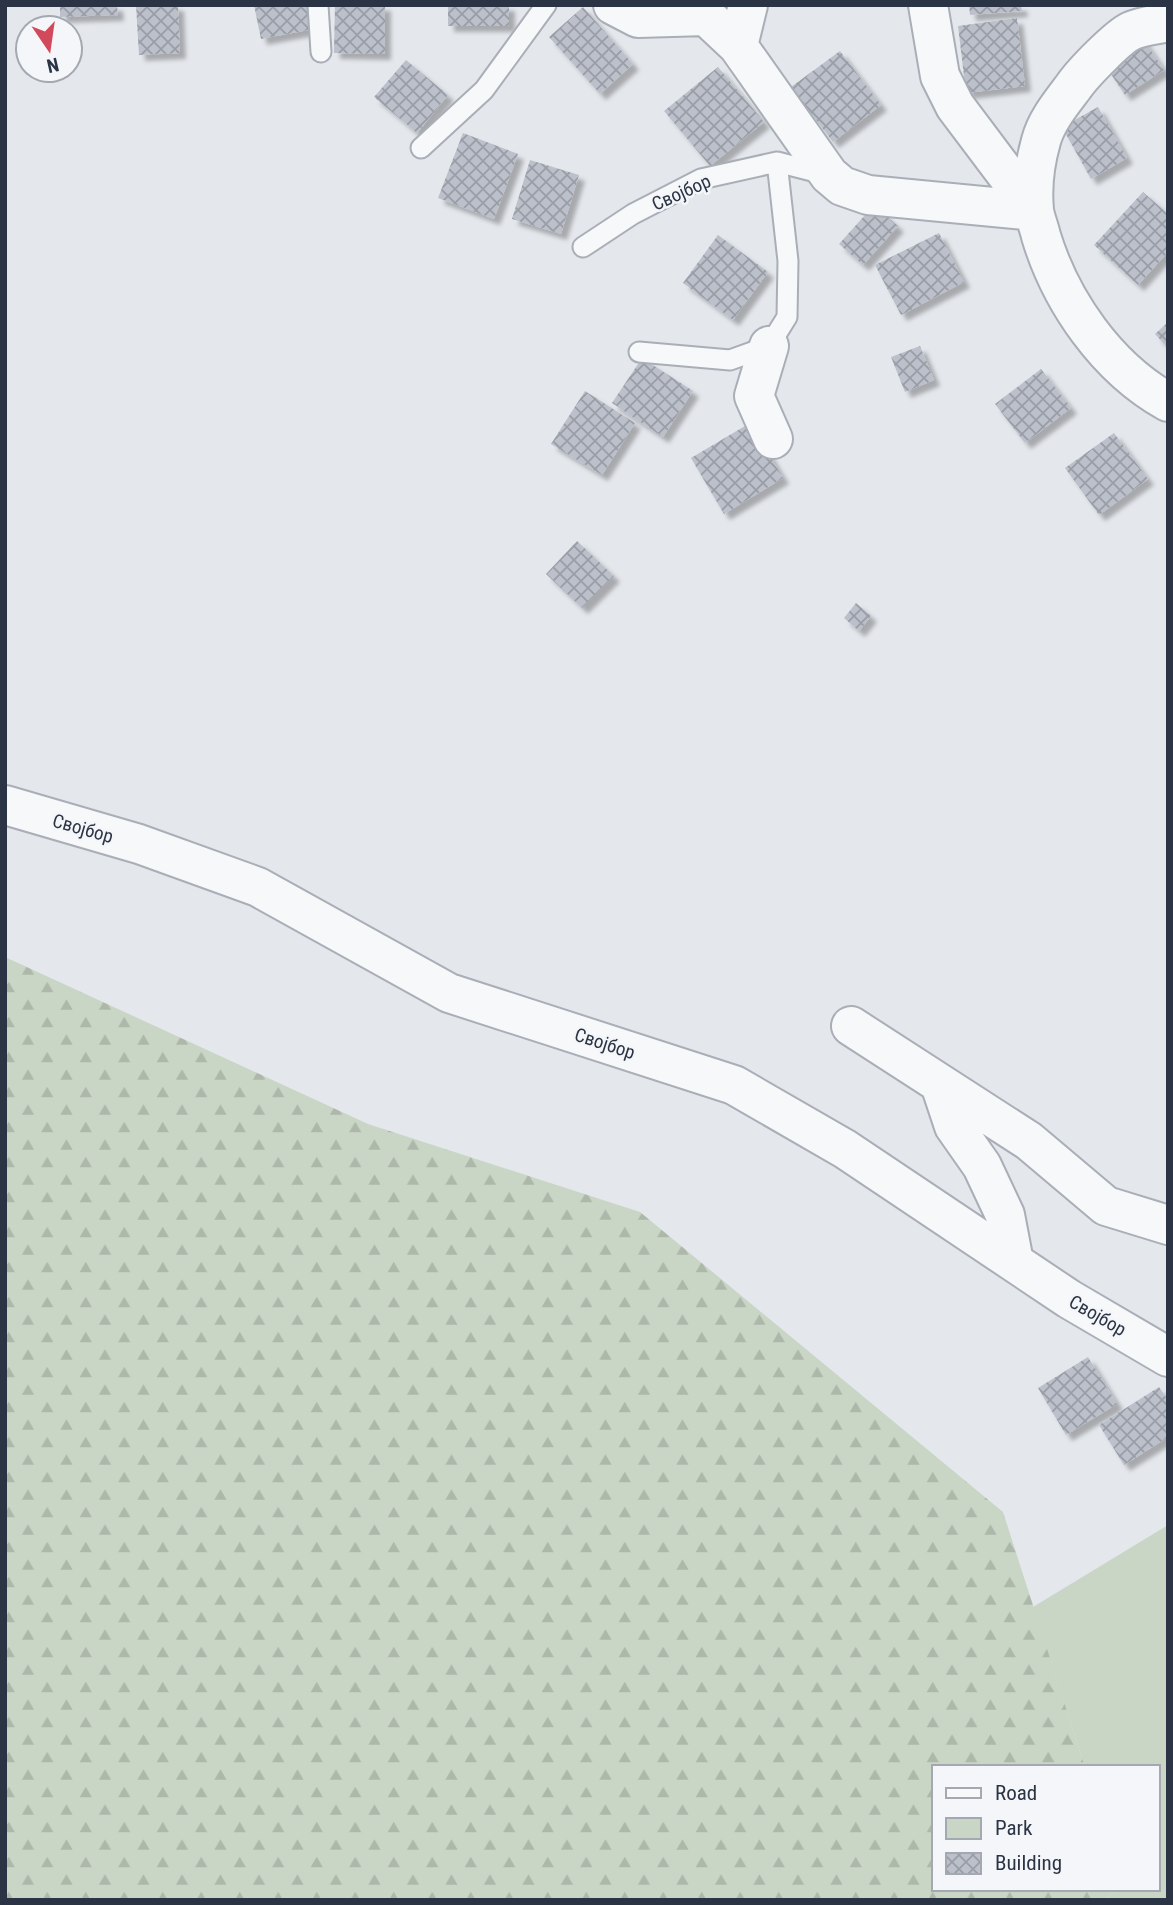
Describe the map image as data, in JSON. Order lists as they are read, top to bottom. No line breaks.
{"streets":{"street":["Својбор"]},"legend":["Road","Park","Building"],"north":"bottom"}
